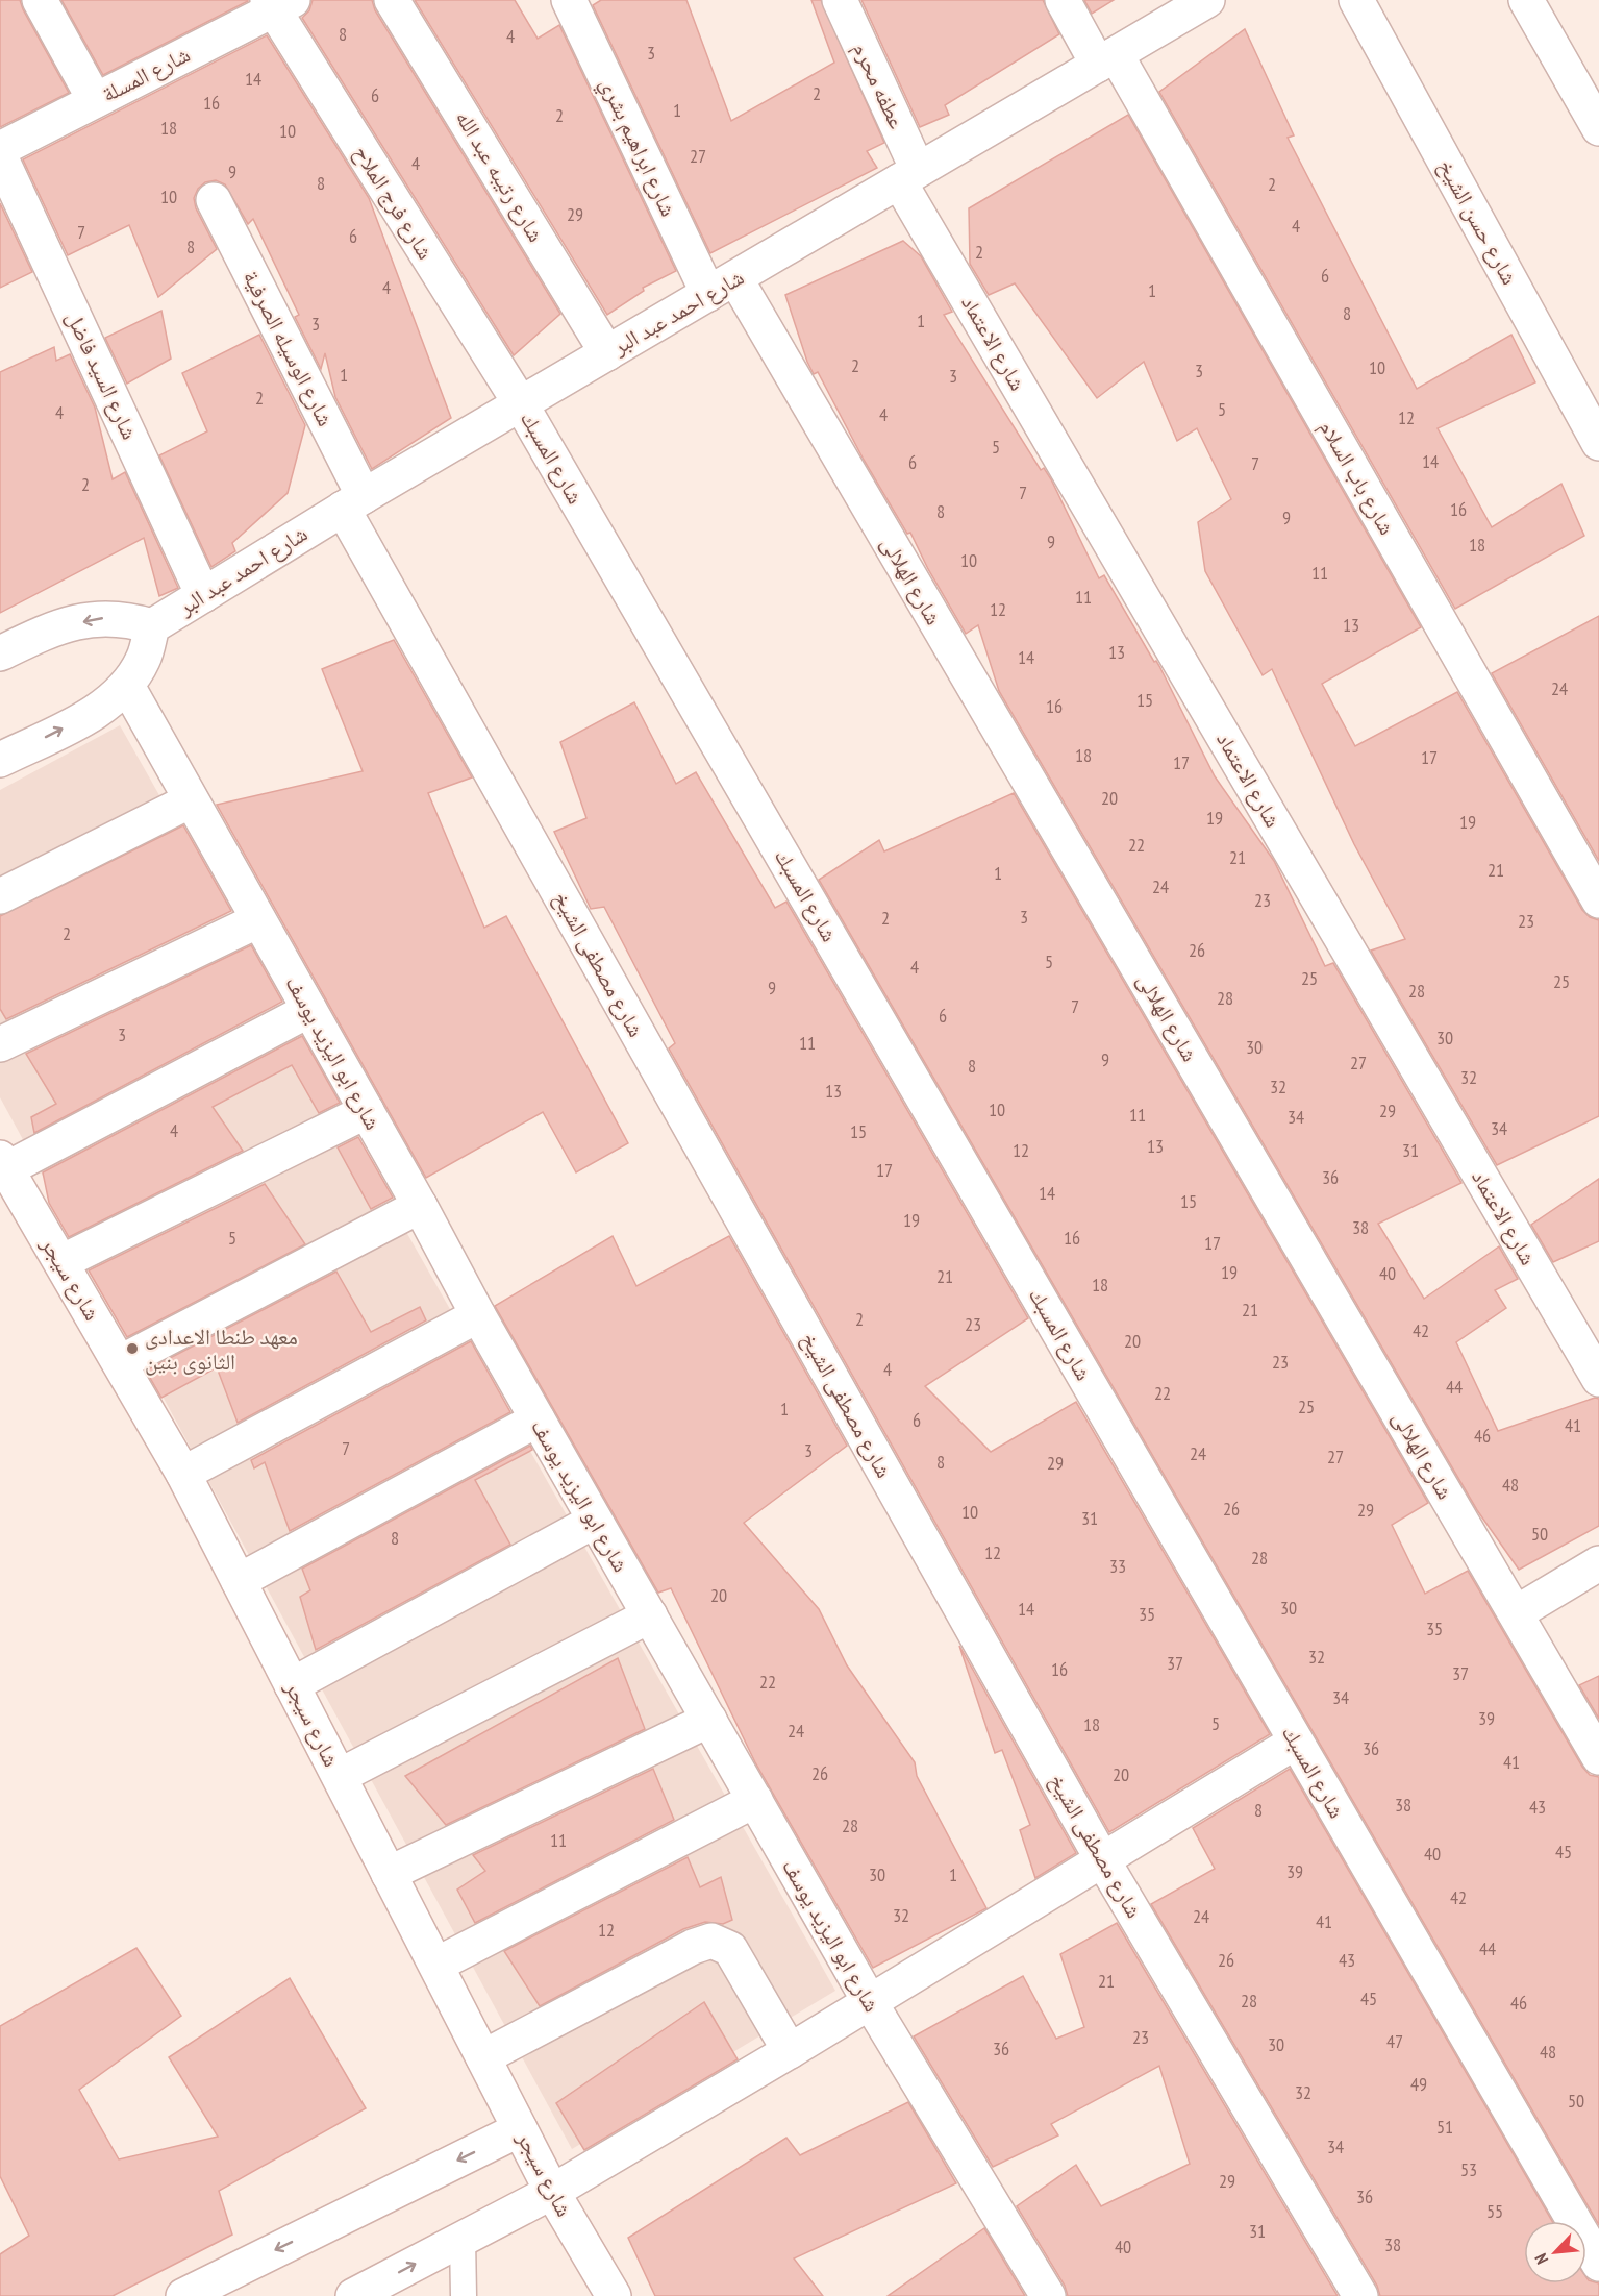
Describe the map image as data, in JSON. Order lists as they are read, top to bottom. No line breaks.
{"streets":{"street":["شارع المسلة","عطفه محرم","شارع ابراهيم بشري","شارع رتيبه عبد الله","شارع فرج الملاح","شارع حسن الشيخ","شارع احمد عبد البر","شارع الاعتماد","شارع الوسيله الصرفية","شارع السيد فاضل","شارع المسبك","شارع باب السلام","شارع الهلالى","شارع مصطفى الشيخ","شارع ابو اليزيد يوسف","شارع سيجر"]},"crossings":[["شارع المسلة","شارع فرج الملاح"],["عطفه محرم","شارع احمد عبد البر"],["عطفه محرم","شارع الاعتماد"],["شارع ابراهيم بشري","شارع احمد عبد البر"],["شارع ابراهيم بشري","شارع الهلالى"],["شارع رتيبه عبد الله","شارع احمد عبد البر"],["شارع فرج الملاح","شارع احمد عبد البر"],["شارع فرج الملاح","شارع المسبك"],["شارع احمد عبد البر","شارع الاعتماد"],["شارع احمد عبد البر","شارع الوسيله الصرفية"],["شارع احمد عبد البر","شارع السيد فاضل"],["شارع احمد عبد البر","شارع المسبك"],["شارع احمد عبد البر","شارع باب السلام"],["شارع احمد عبد البر","شارع الهلالى"],["شارع احمد عبد البر","شارع مصطفى الشيخ"],["شارع الوسيله الصرفية","شارع مصطفى الشيخ"]],"places":["معهد طنطا الاعدادى الثانوى بنين"],"house_numbers":["8","4","3","14","2","6","16","1","2","18","10","27","4","9","8","2","10","29","4","7","6","8","2","6","4","1","8","1","3","2","10","3","1","3","2","5","4","4","12","5","14","6","7","2","7","16","8","9","9","18","10","11","11","12","13","13","14","24","15","16","18","17","17","20","19","19","22","21","21","1","24","23","3","2","23","2","26","5","4","25","25","9","28","28","7","6","3","30","11","30","9","27","8","32","32","13","10","29","11","34","34","4","15","13","12","31","17","36","14","15","19","38","5","16","17","19","40","21","18","21","2","23","42","20","23","4","44","22","25","1","6","41","46","7","3","24","27","8","29","48","26","29","10","31","50","8","12","28","33","20","30","14","35","35","32","37","16","37","22","34","39","5","18","24","36","41","26","20","38","43","8","28","11","45","40","39","30","1","42","32","24","41","12","44","26","43","21","45","28","46","23","47","30","36","48","49","32","50","51","34","53","29","36","55","31","38","40"],"north":"bottom left"}
